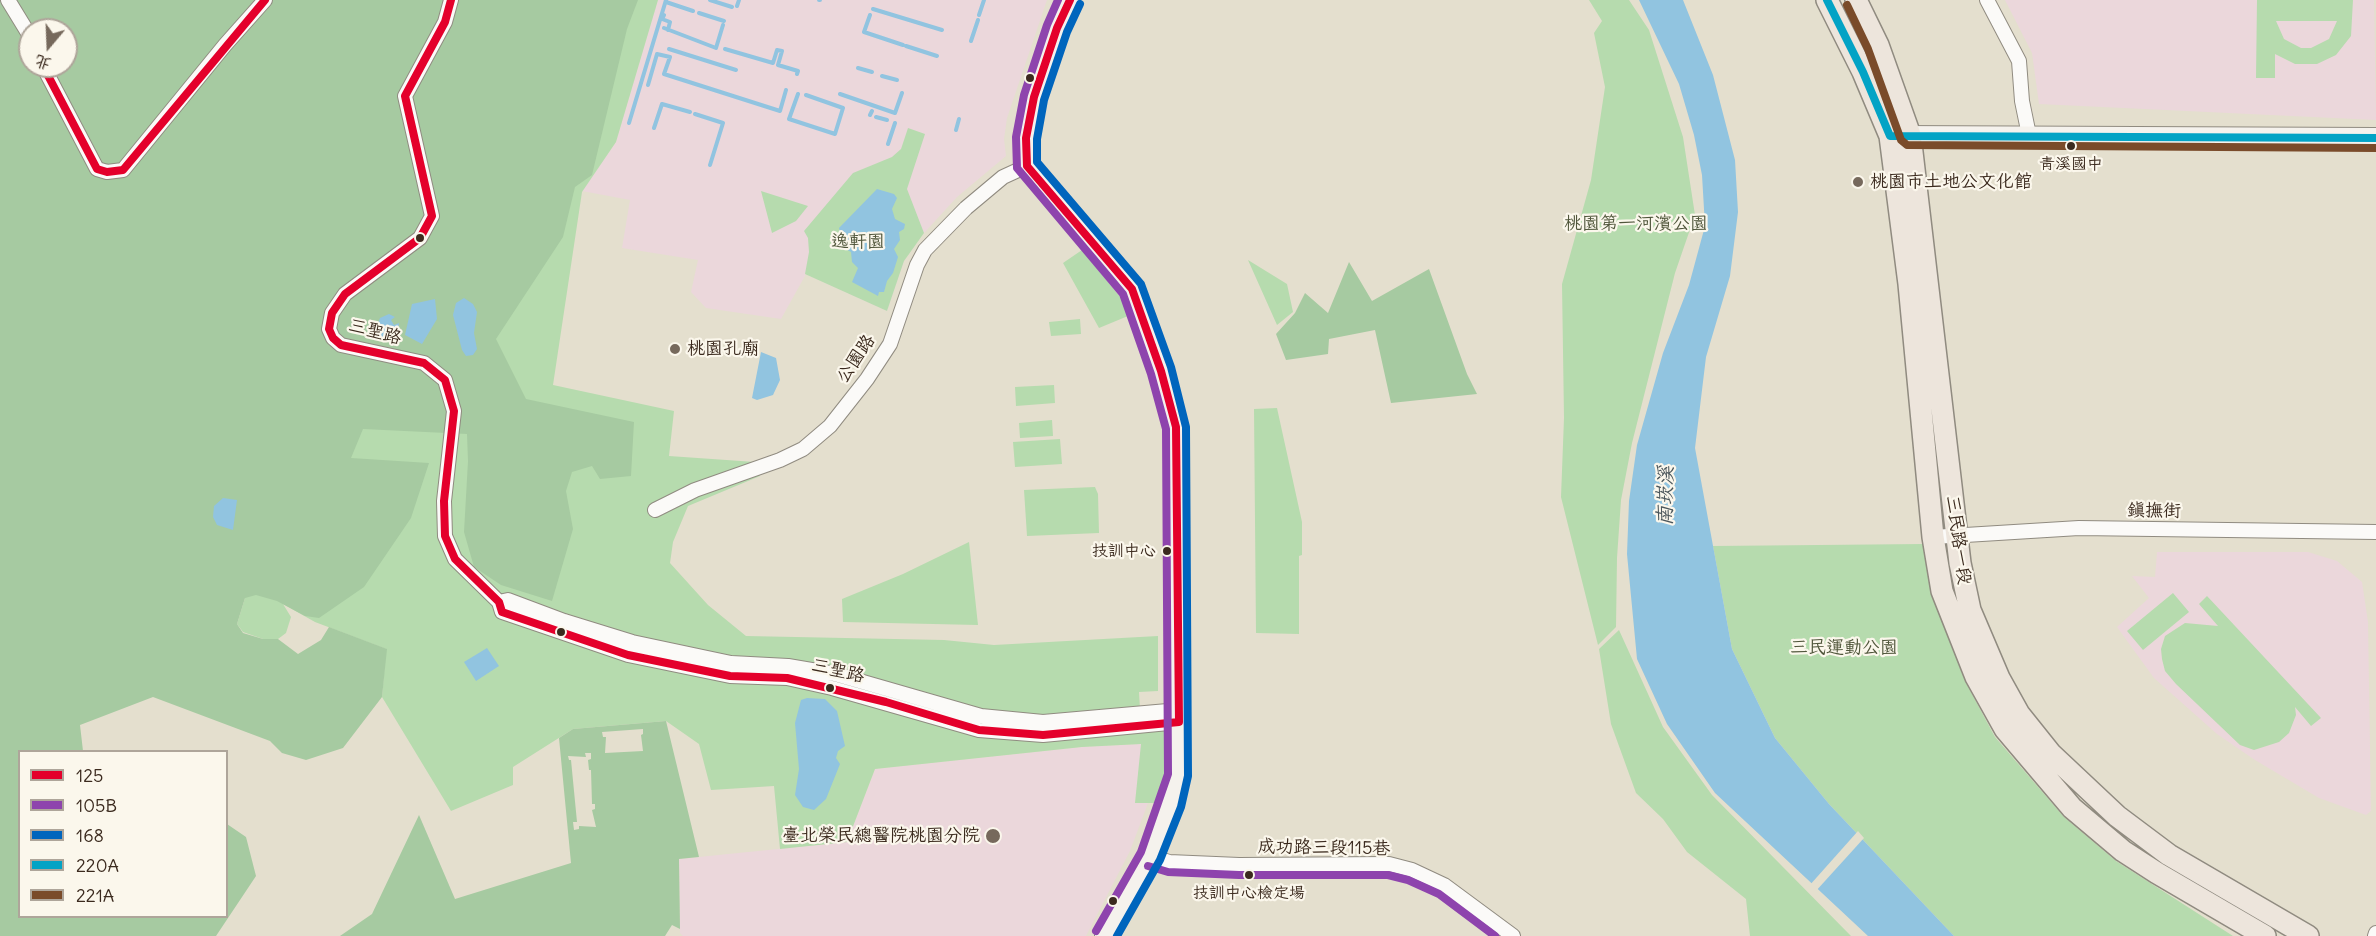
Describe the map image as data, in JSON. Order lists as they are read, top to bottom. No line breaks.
{"streets":{"main road":["三民路一段"],"street":["三聖路","公園路","鎮撫街","成功路三段115巷"]},"crossings":[["鎮撫街","三民路一段"]],"water":["南崁溪"],"parks":["桃園第一河濱公園","逸軒園","三民運動公園"],"places":["青溪國中","桃園市土地公文化館","桃園孔廟","技訓中心","臺北榮民總醫院桃園分院","技訓中心檢定場"],"lines":["transit line 125","transit line 105B","transit line 220A","transit line 168","transit line 221A"],"legend":["125","105B","168","220A","221A"],"north":"bottom"}
